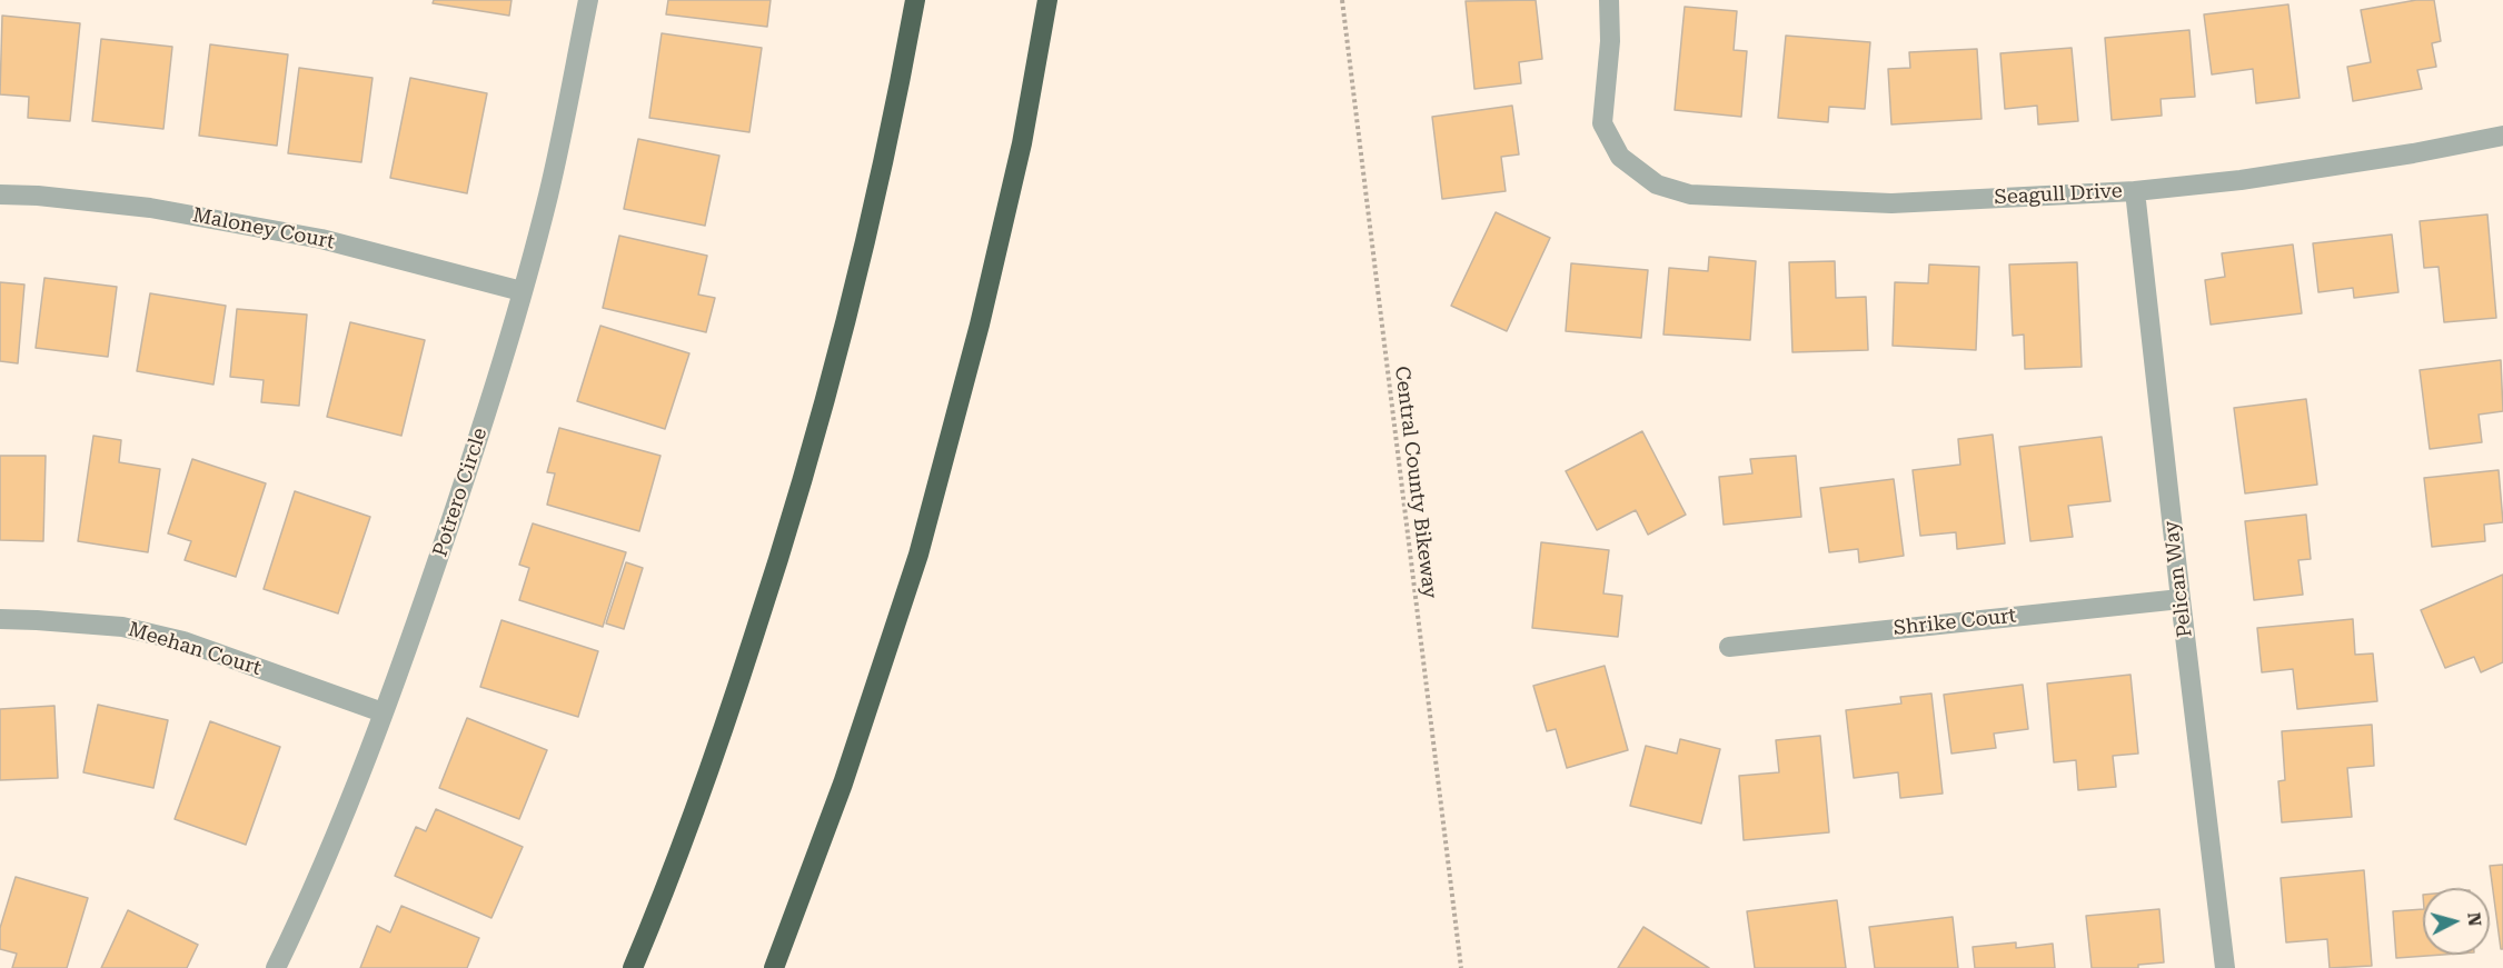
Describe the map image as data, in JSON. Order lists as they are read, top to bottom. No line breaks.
{"streets":{"street":["Seagull Drive","Maloney Court","Potrero Circle","Pelican Way","Shrike Court","Meehan Court"],"path":["Central County Bikeway"]},"crossings":[["Seagull Drive","Pelican Way"],["Maloney Court","Potrero Circle"],["Potrero Circle","Meehan Court"],["Pelican Way","Shrike Court"]],"north":"right"}
